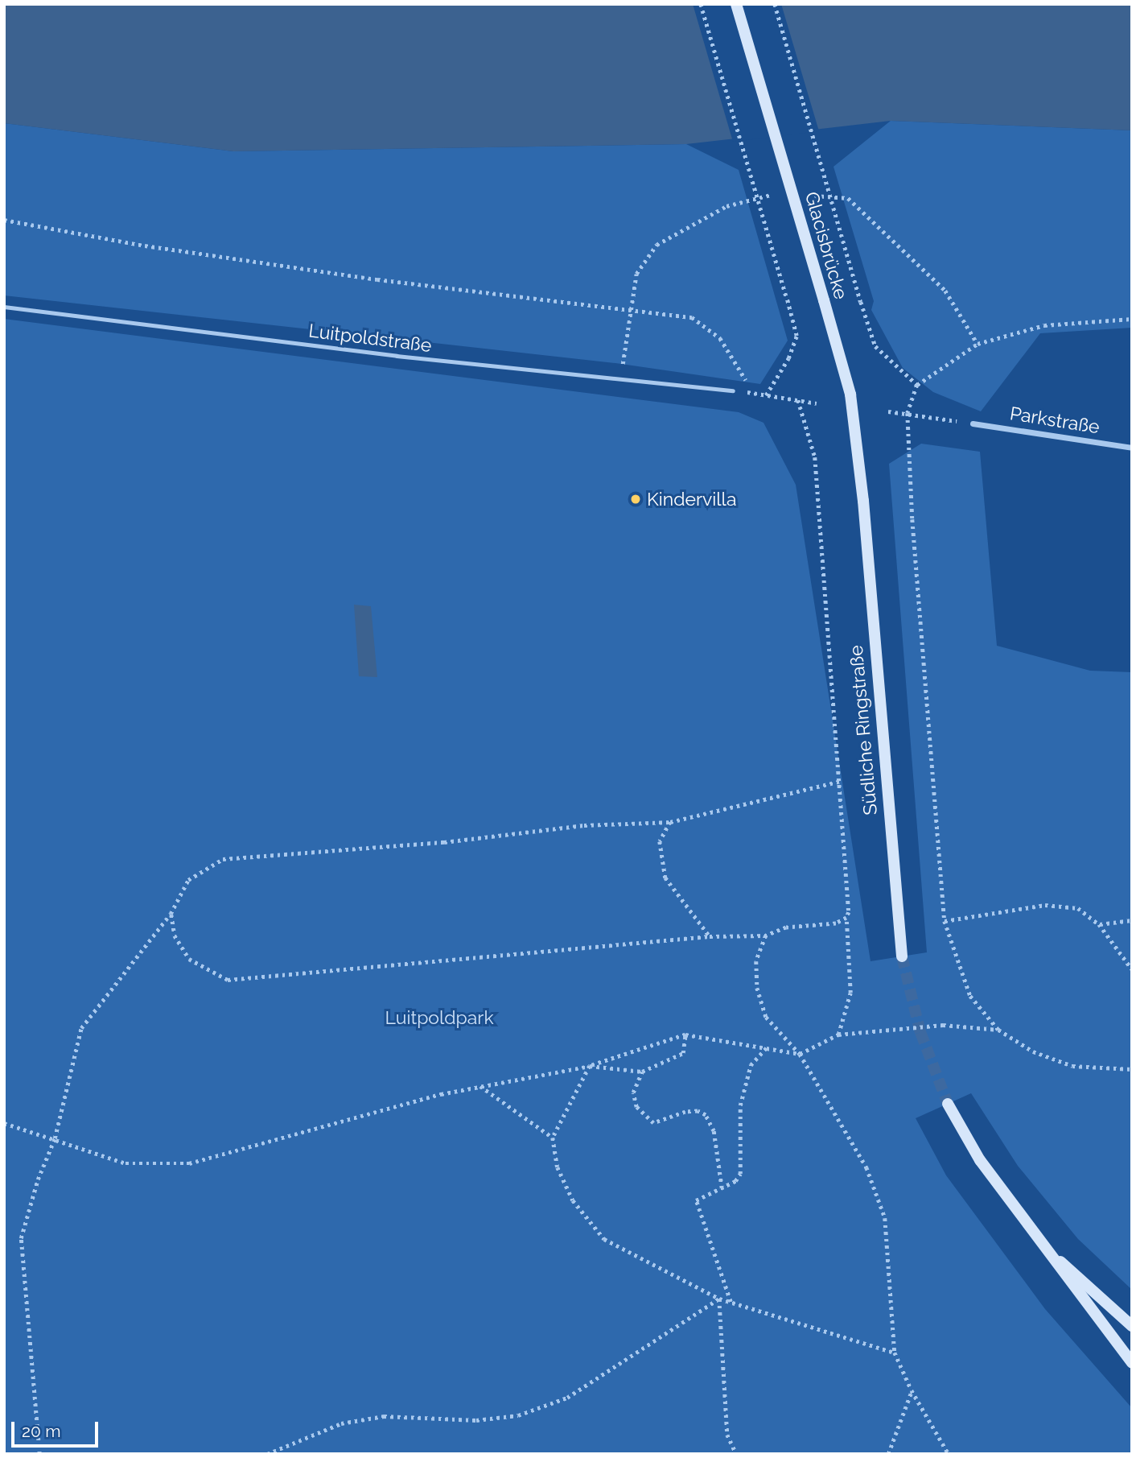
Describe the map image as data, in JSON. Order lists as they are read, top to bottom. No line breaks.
{"streets":{"main road":["Glacisbrücke","Südliche Ringstraße"],"street":["Parkstraße"],"lane":["Luitpoldstraße"]},"crossings":[["Glacisbrücke","Südliche Ringstraße"]],"parks":["Luitpoldpark"],"places":["Kindervilla"],"scale_bar":"20 m"}
